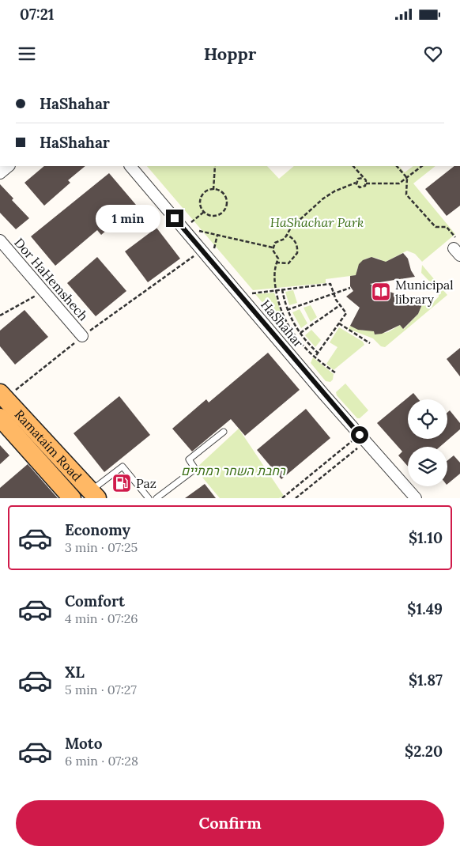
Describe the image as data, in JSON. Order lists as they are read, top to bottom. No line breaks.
{"streets":{"main road":["Ramataim Road"],"street":["Dor HaHemshech","HaShahar"]},"parks":["HaShachar Park","רחבת השחר רמתיים"],"places":{"library":["Municipal library"],"fuel station":["Paz"]},"page":{"status":"07:21","header":"Hoppr","banner":["HaShahar","HaShahar"],"bubble":"1 min","list":[{"name":"Economy","note":"3 min · 07:25","value":"$1.10"},{"name":"Comfort","note":"4 min · 07:26","value":"$1.49"},{"name":"XL","note":"5 min · 07:27","value":"$1.87"},{"name":"Moto","note":"6 min · 07:28","value":"$2.20"}],"buttons":"Confirm"}}
